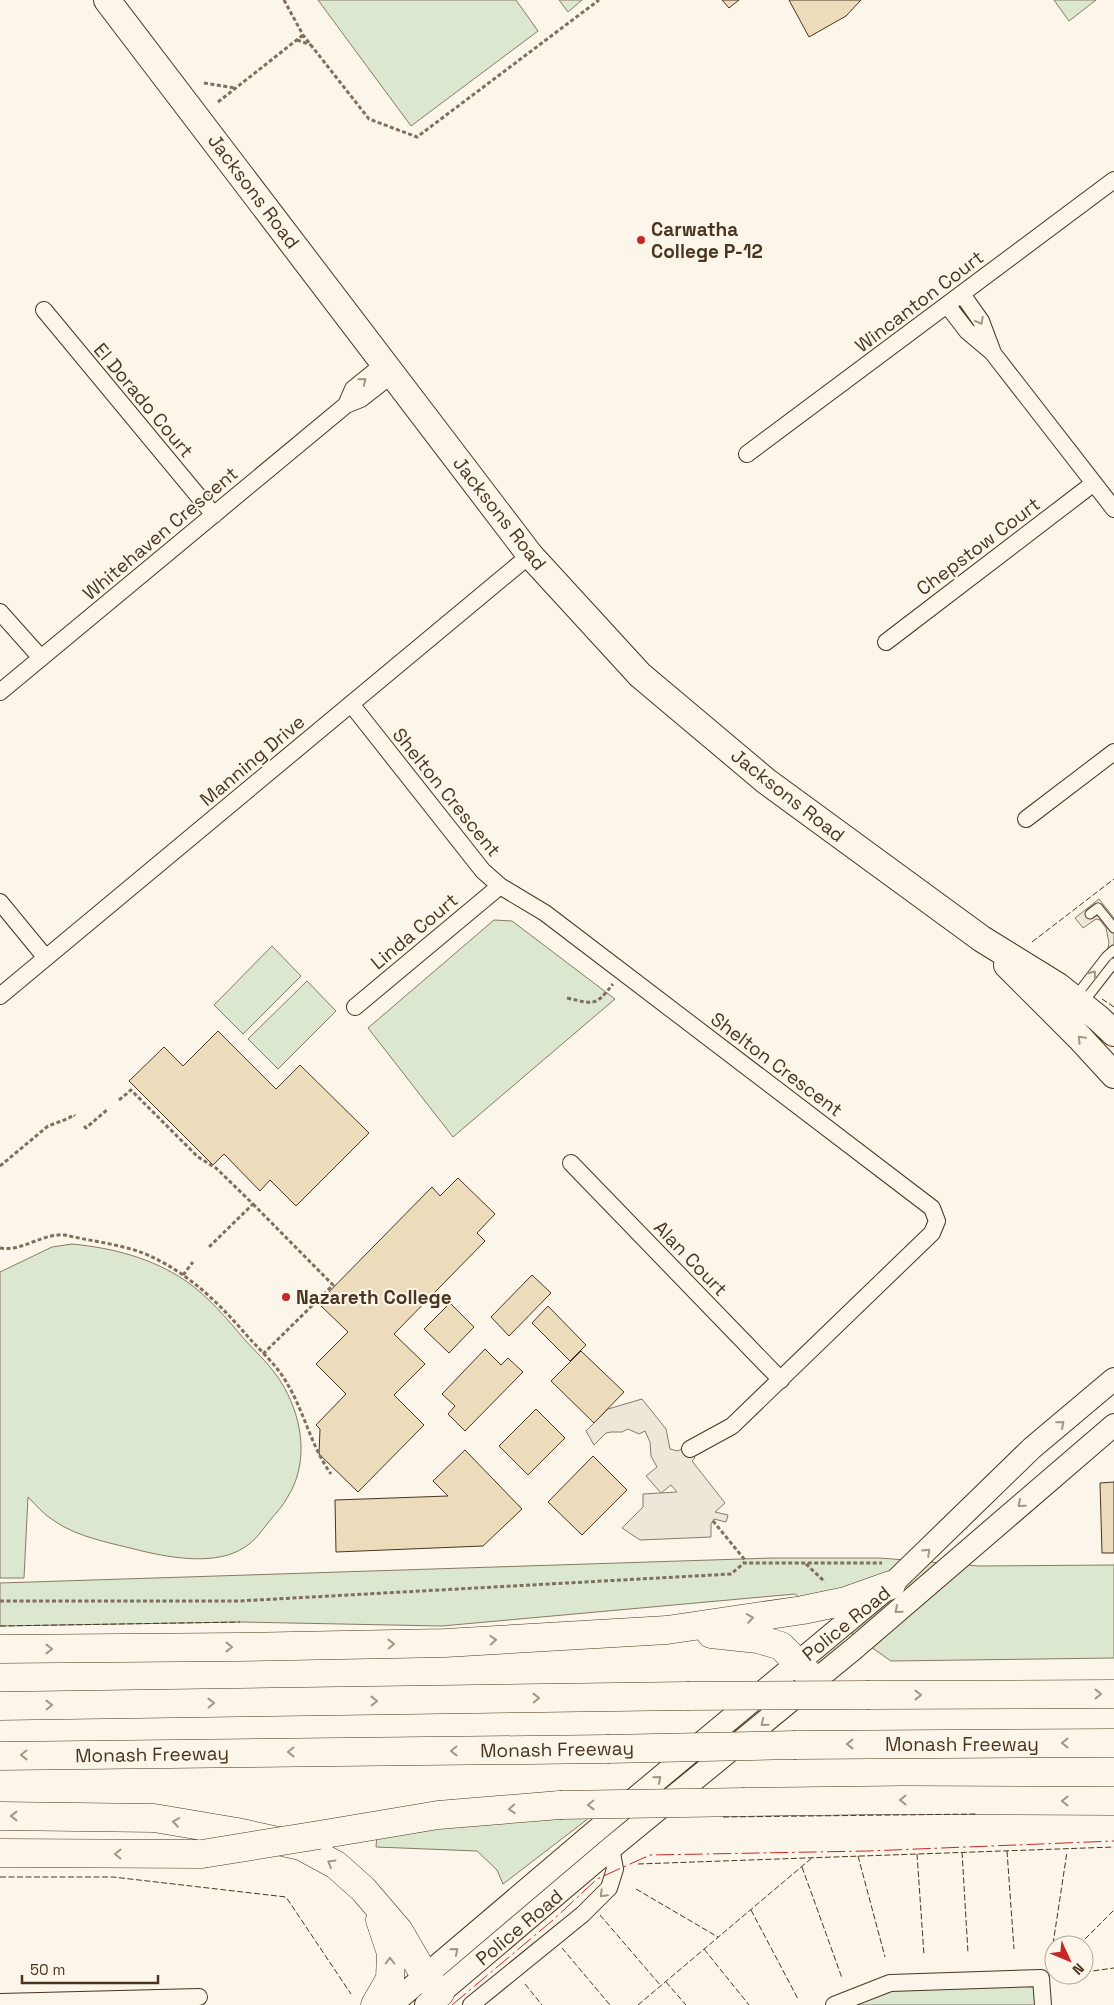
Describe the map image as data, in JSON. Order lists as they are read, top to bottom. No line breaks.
{"streets":{"highway":["Monash Freeway"],"main road":["Jacksons Road","Police Road"],"street":["Wincanton Court","El Dorado Court","Whitehaven Crescent","Chepstow Court","Manning Drive","Shelton Crescent","Linda Court","Alan Court"]},"crossings":[["Jacksons Road","Whitehaven Crescent"],["Jacksons Road","Manning Drive"],["El Dorado Court","Whitehaven Crescent"],["Manning Drive","Shelton Crescent"],["Shelton Crescent","Linda Court"],["Shelton Crescent","Alan Court"]],"places":["Carwatha College P-12","Nazareth College"],"scale_bar":"50 m","north":"bottom right"}
